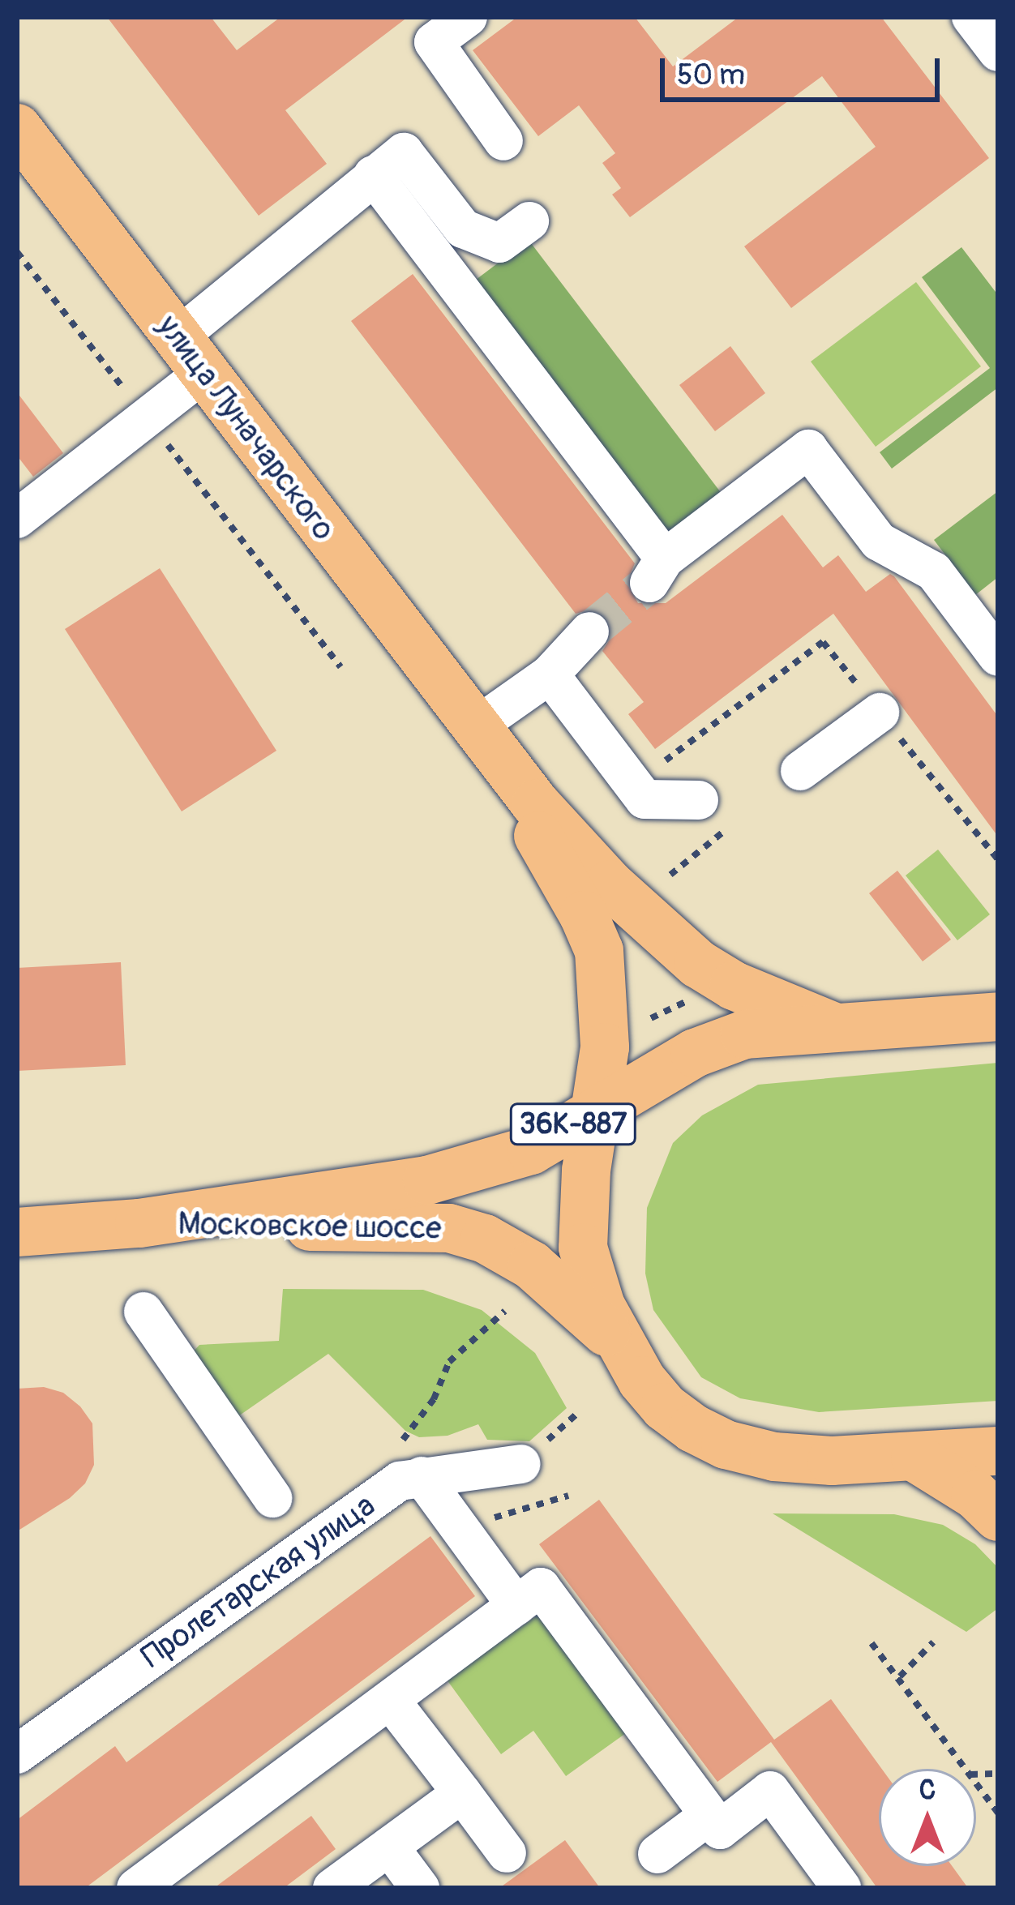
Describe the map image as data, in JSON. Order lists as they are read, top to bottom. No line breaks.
{"streets":{"main road":["улица Луначарского","36К-887","Московское шоссе"],"street":["Пролетарская улица"]},"crossings":[["улица Луначарского","Московское шоссе"]],"scale_bar":"50 m","north":"top"}
